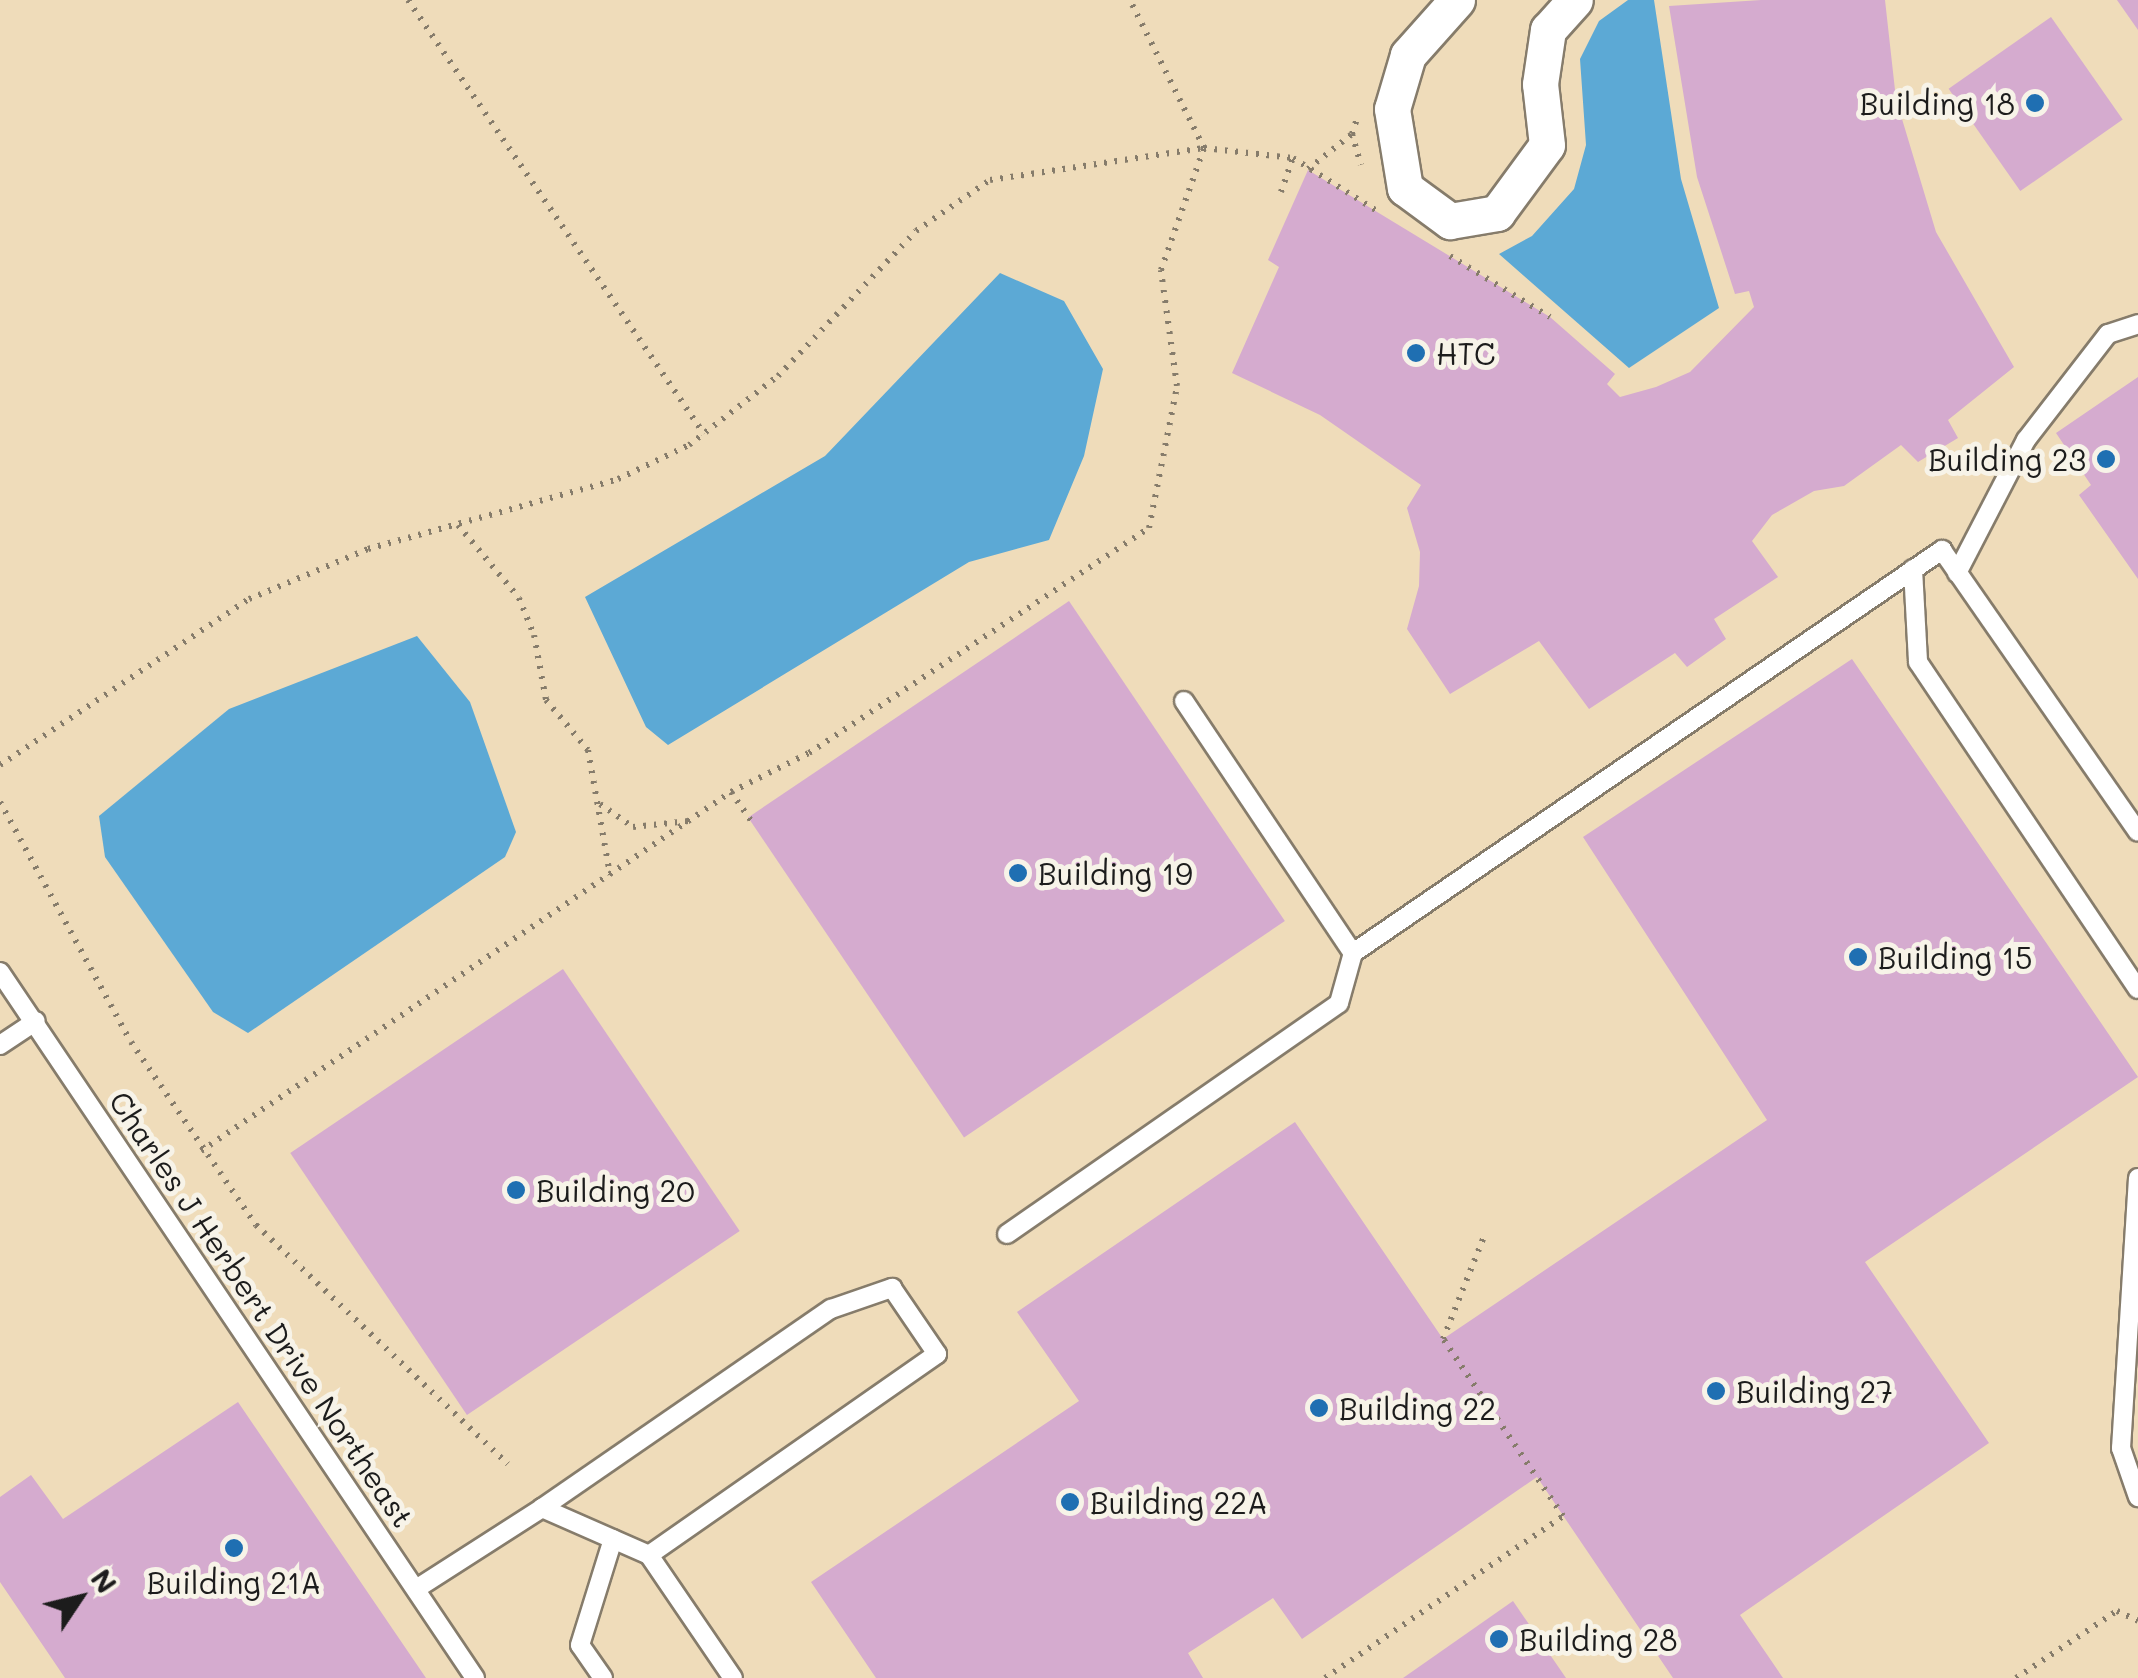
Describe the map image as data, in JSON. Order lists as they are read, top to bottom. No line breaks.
{"streets":{"lane":["Charles J Herbert Drive Northeast"]},"places":["Building 18","HTC","Building 23","Building 19","Building 15","Building 20","Building 27","Building 22","Building 22A","Building 21A","Building 28"],"north":"top right"}
